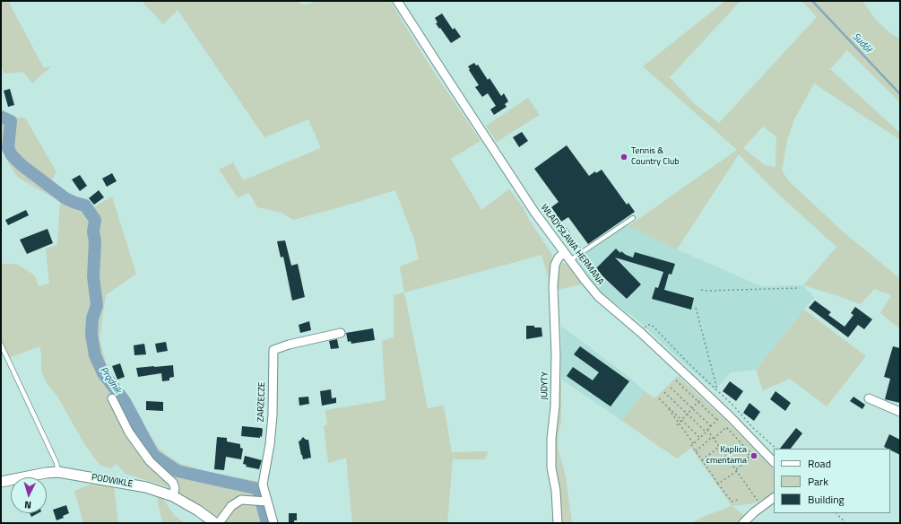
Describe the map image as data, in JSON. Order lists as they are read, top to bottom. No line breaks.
{"streets":{"street":["WŁADYSŁAWA HERMANA","JUDYTY","ZARZECZE","PODWIKLE"]},"crossings":[["WŁADYSŁAWA HERMANA","JUDYTY"]],"water":["Sudół","Prądnik"],"places":["Tennis & Country Club","Kaplica cmentarna"],"legend":["Road","Park","Building"],"north":"bottom"}
